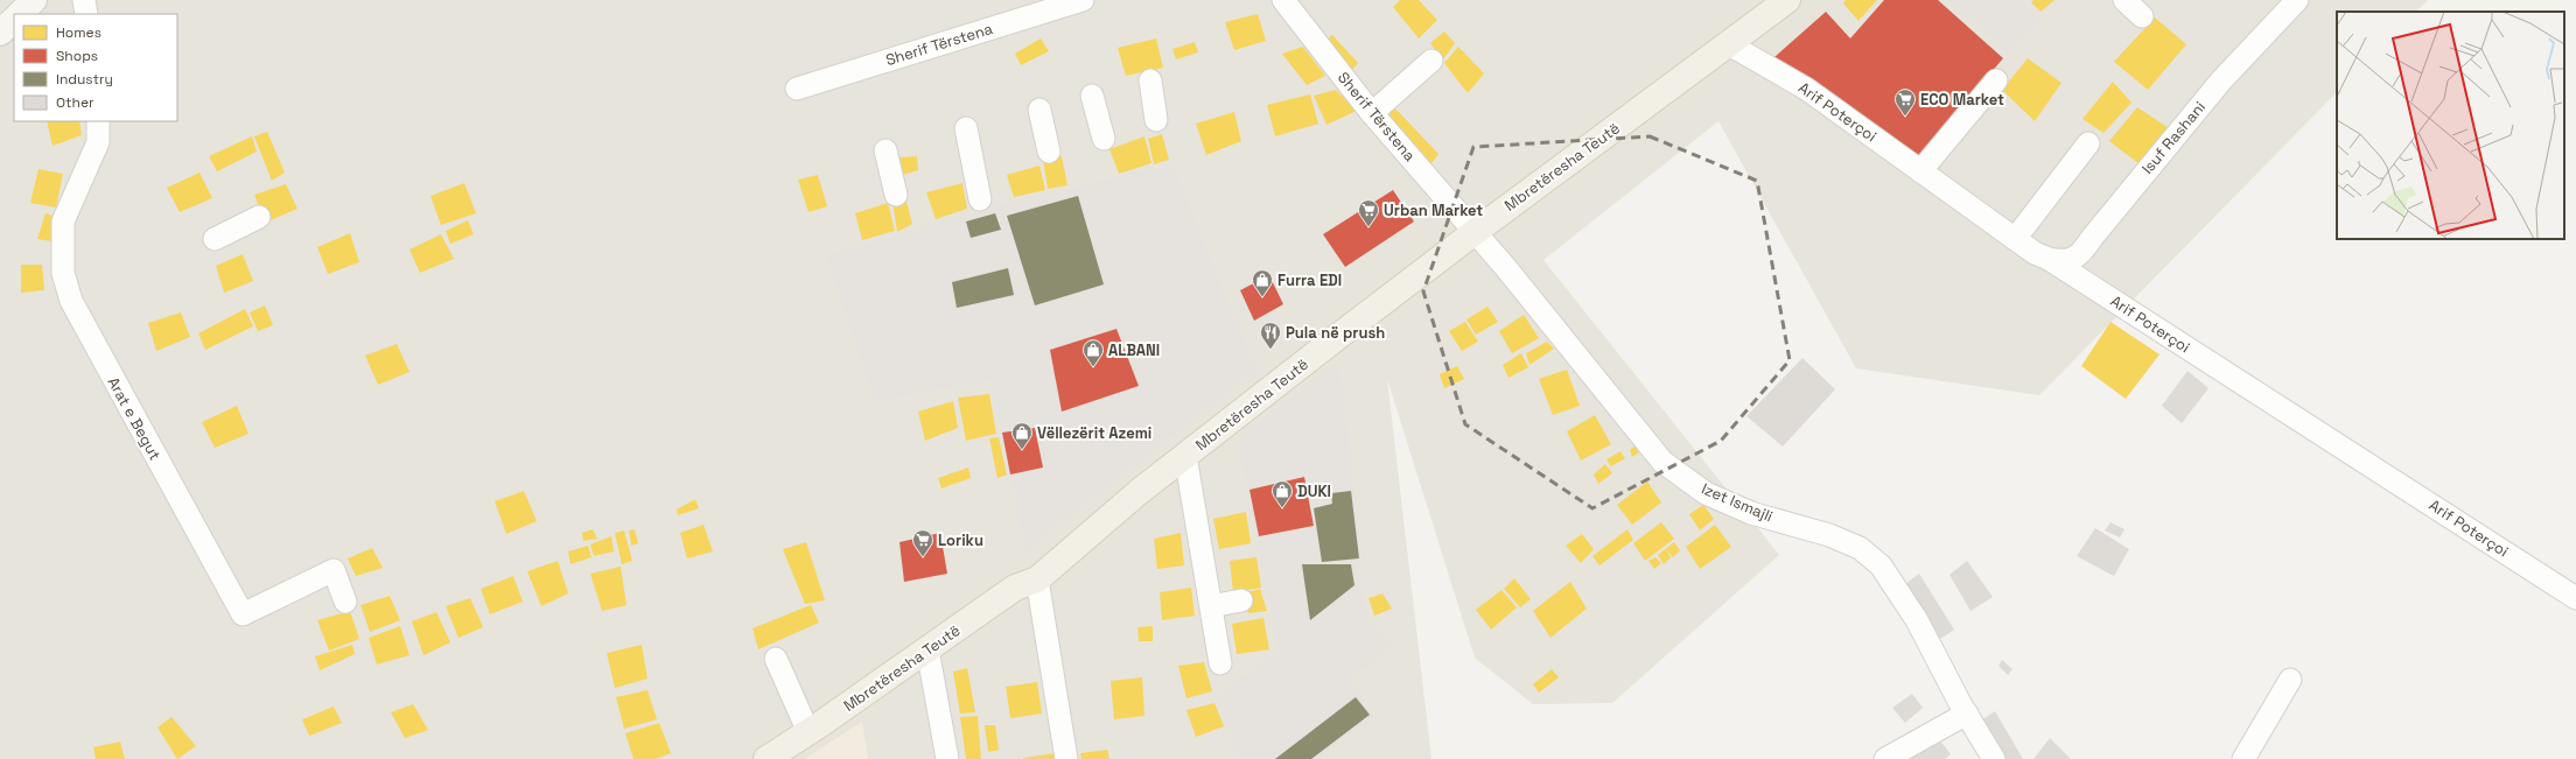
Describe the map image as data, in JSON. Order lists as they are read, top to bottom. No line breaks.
{"streets":{"main road":["Mbretëresha Teutë"],"street":["Sherif Tërstena","Arif Poterçoi","Isuf Rashani","Arat e Begut","Izet Ismajli"]},"crossings":[["Sherif Tërstena","Mbretëresha Teutë"],["Sherif Tërstena","Izet Ismajli"],["Arif Poterçoi","Isuf Rashani"],["Arif Poterçoi","Mbretëresha Teutë"],["Mbretëresha Teutë","Izet Ismajli"]],"places":{"supermarket":["ECO Market","Urban Market","Loriku"],"shop":["Furra EDI","ALBANI","Vëllezërit Azemi","DUKI"],"restaurant":["Pula në prush"]},"legend":["Homes","Shops","Industry","Other"]}
